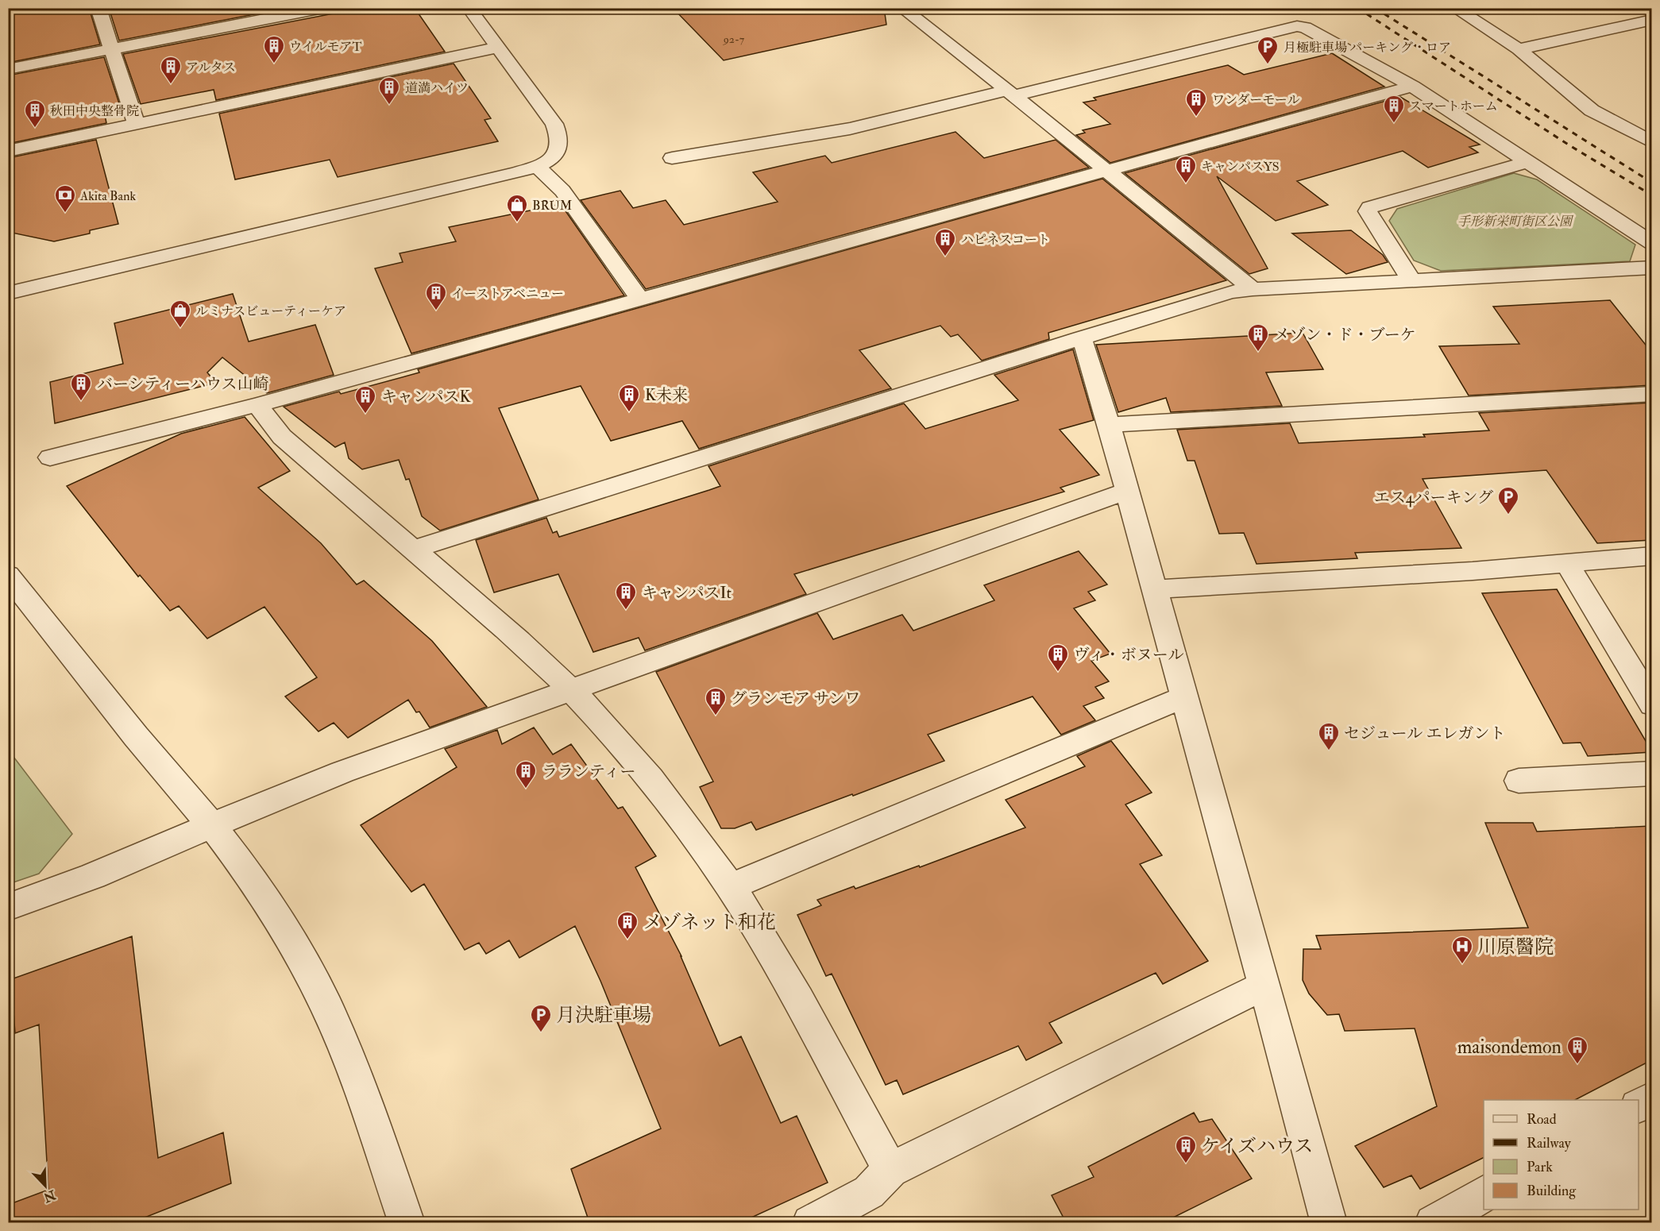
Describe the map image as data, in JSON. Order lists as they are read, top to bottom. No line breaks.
{"parks":["手形新栄町街区公園"],"places":{"building":["ウイルモアT","アルタス","道満ハイツ","ワンダーモール","スマートホーム","秋田中央整骨院","キャンパスYS","ハピネスコート","イーストアベニュー","メゾン・ド・ブーケ","バーシティーハウス山崎","K未来","キャンパスK","キャンパスIt","ヴィ・ボヌール","グランモア サンワ","セジュール エレガント","ラランティー","メゾネット和花","maisondemon","ケイズハウス"],"parking":["月極駐車場 パーキング・ロア","エス4パーキング","月決駐車場"],"bank":["Akita Bank"],"shop":["BRUM","ルミナスビューティーケア"],"hospital":["川原醫院"]},"house_numbers":["92-7"],"legend":["Road","Railway","Park","Building"],"north":"bottom right"}
